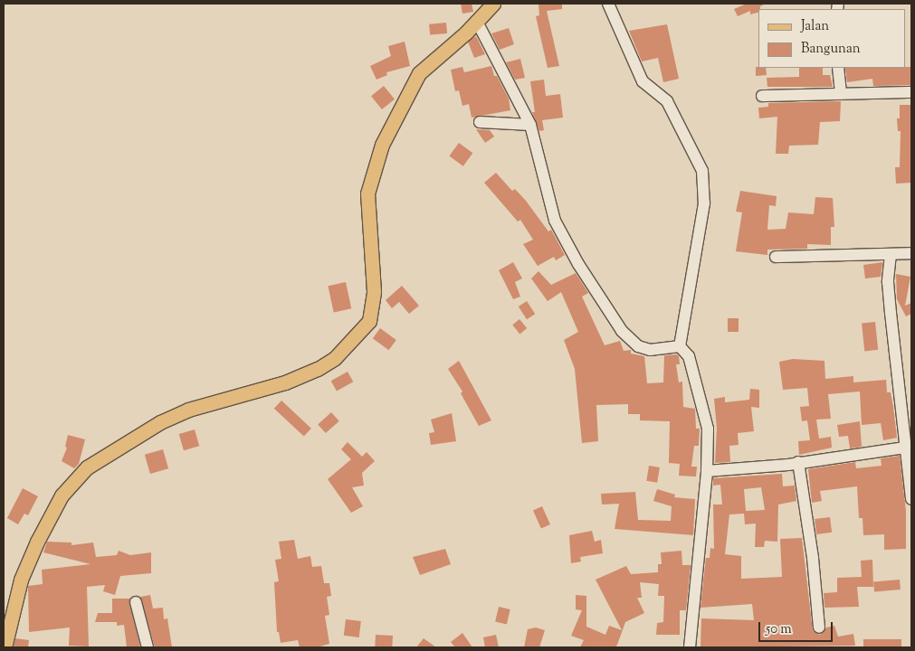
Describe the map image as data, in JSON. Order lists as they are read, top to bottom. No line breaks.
{"legend":["Jalan","Bangunan"],"scale_bar":"50 m"}
